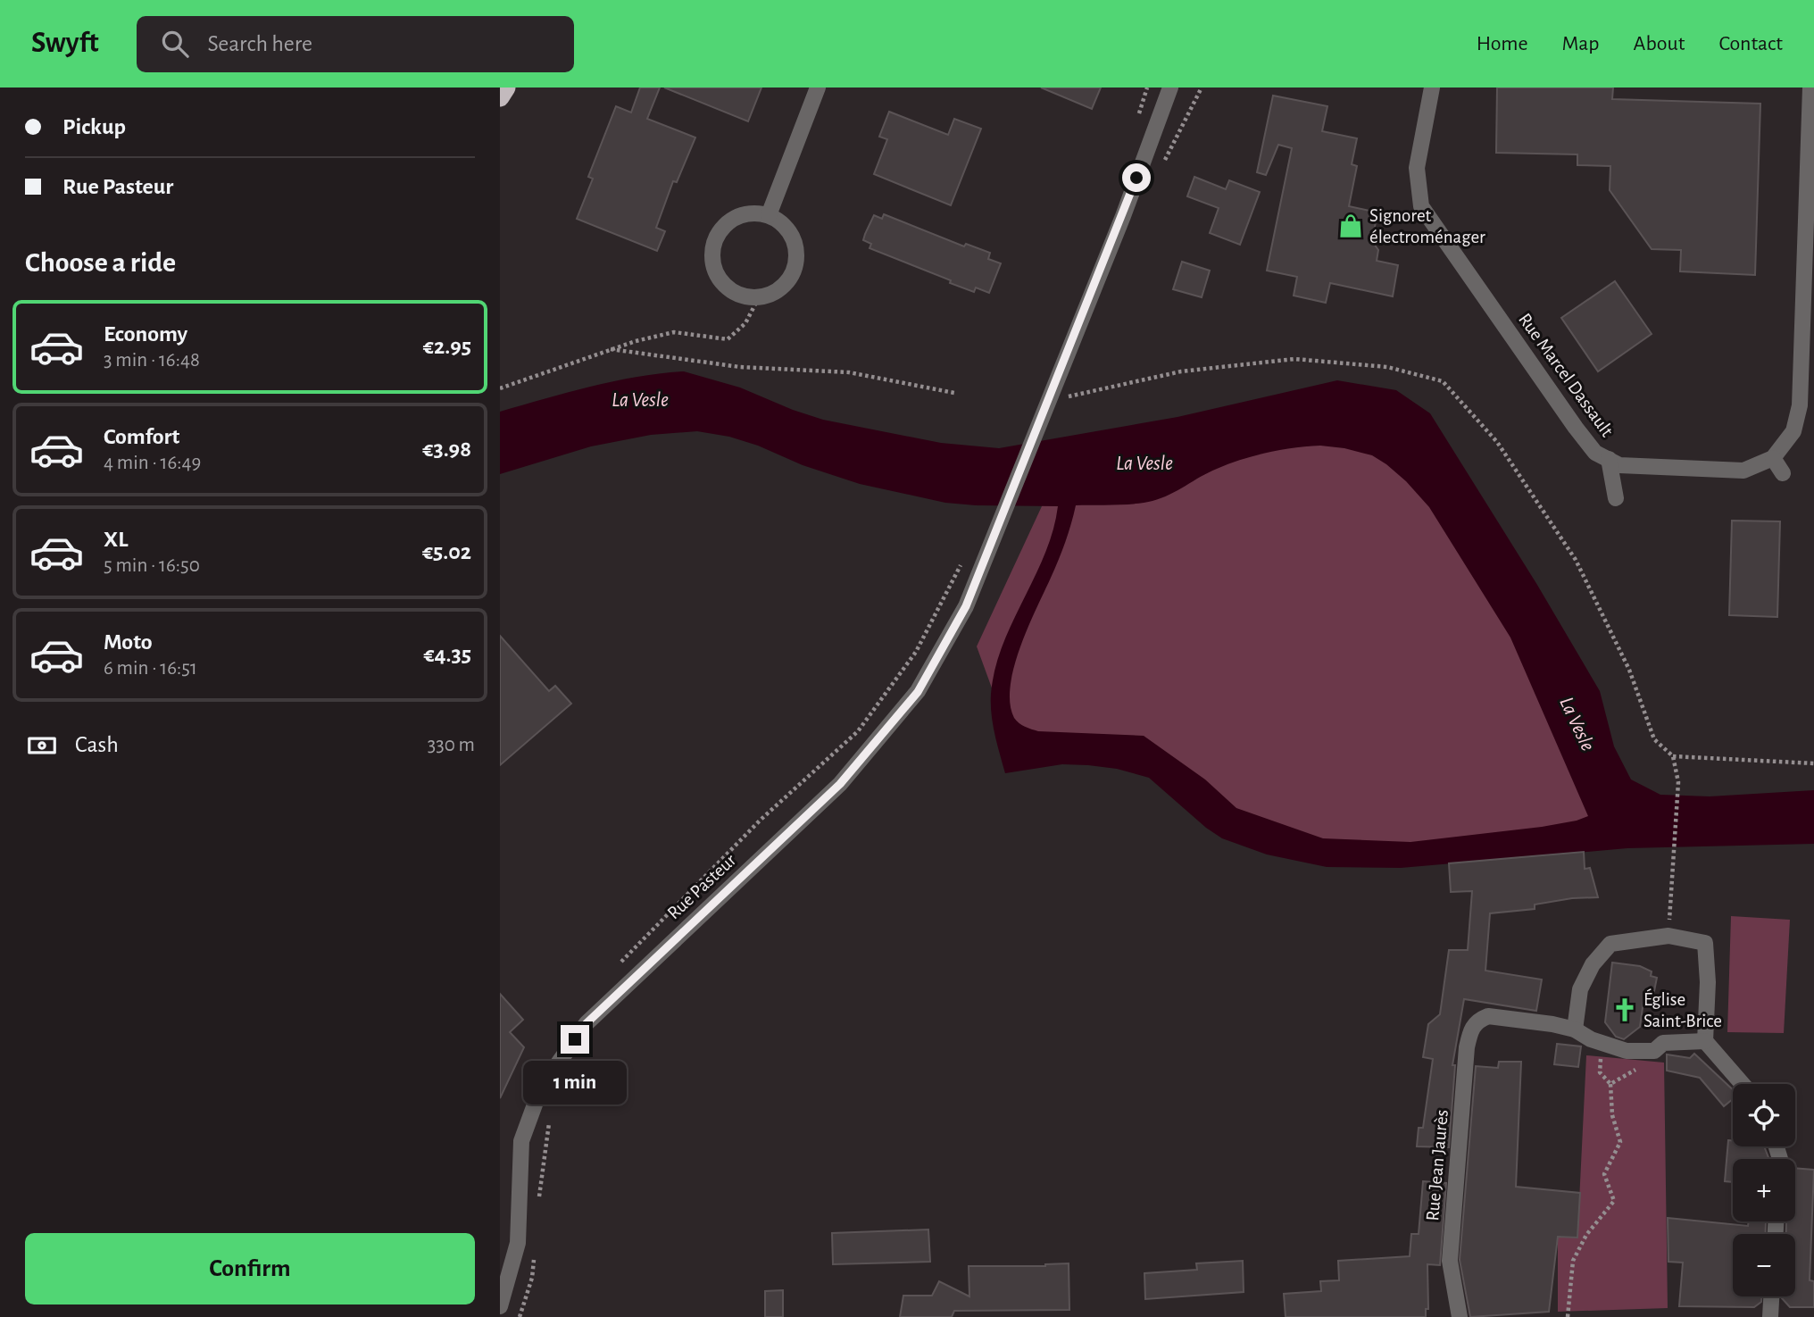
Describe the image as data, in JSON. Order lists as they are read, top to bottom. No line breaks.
{"streets":{"street":["Rue Marcel Dassault","Rue Pasteur","Rue Jean Jaurès"]},"water":["La Vesle"],"places":{"shop":["Signoret électroménager"],"church":["Église Saint-Brice"]},"page":{"header":"Swyft","search":"Search here","nav":["Home","Map","About","Contact"],"banner":["Pickup","Rue Pasteur"],"heading":"Choose a ride","list":[{"name":"Economy","note":"3 min · 16:48","value":"€2.95"},{"name":"Comfort","note":"4 min · 16:49","value":"€3.98"},{"name":"XL","note":"5 min · 16:50","value":"€5.02"},{"name":"Moto","note":"6 min · 16:51","value":"€4.35"}],"pay":["Cash","330 m"],"bubble":"1 min","map_buttons":["+","−"],"buttons":"Confirm"}}
